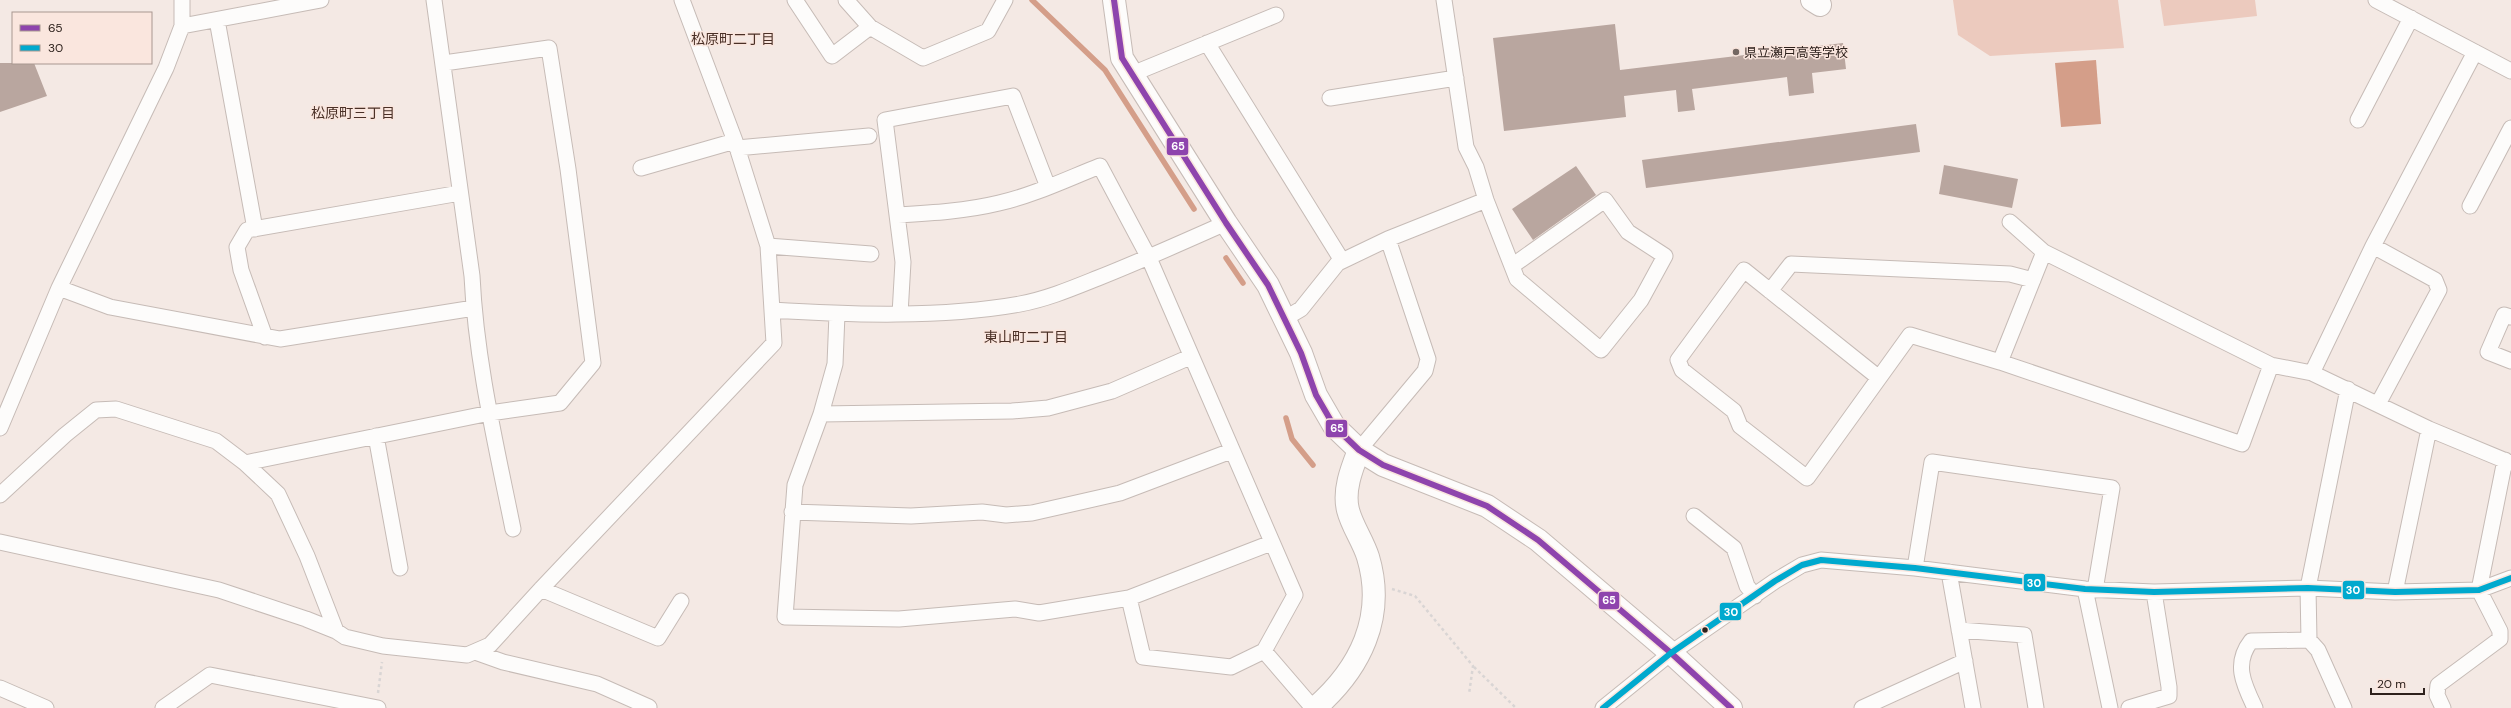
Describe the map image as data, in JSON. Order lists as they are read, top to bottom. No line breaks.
{"districts":["松原町二丁目","松原町三丁目","東山町二丁目"],"places":["県立瀬戸高等学校"],"lines":["transit line 65","transit line 30"],"legend":["65","30"],"scale_bar":"20 m"}
